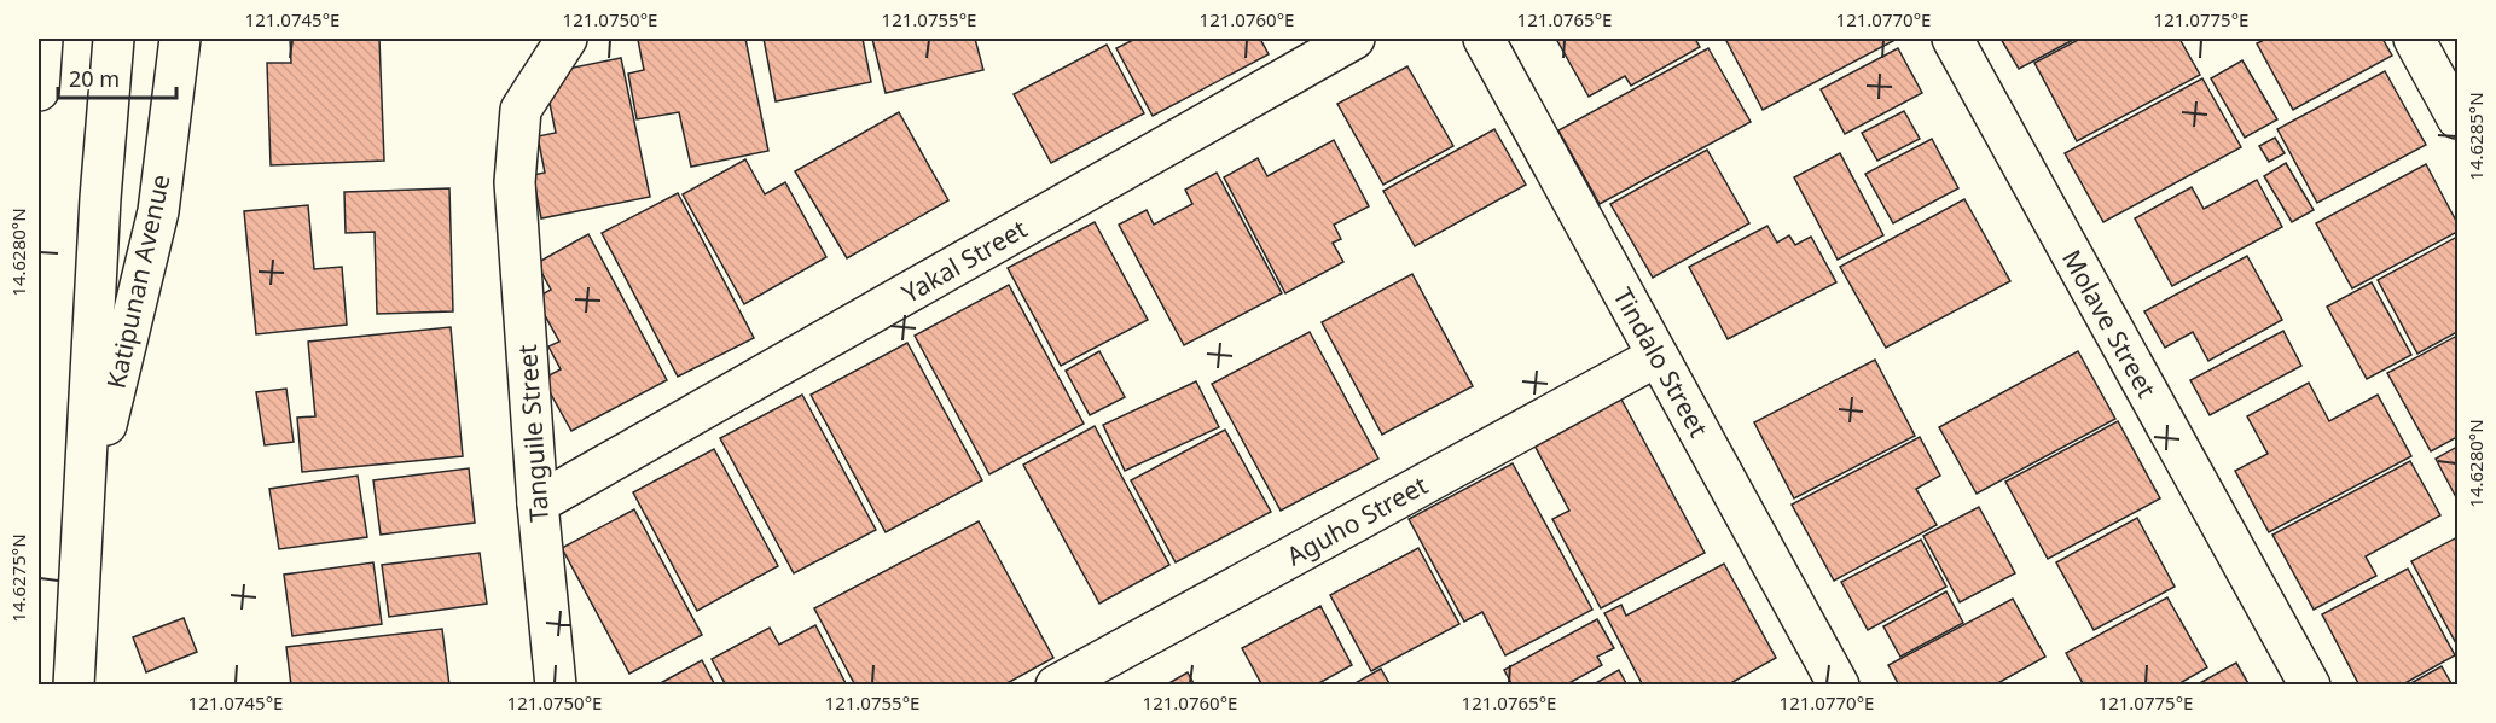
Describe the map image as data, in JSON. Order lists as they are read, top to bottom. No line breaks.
{"streets":{"street":["Yakal Street","Katipunan Avenue","Molave Street","Tindalo Street","Tanguile Street","Aguho Street"]},"crossings":[["Yakal Street","Tanguile Street"],["Tindalo Street","Aguho Street"]],"scale_bar":"20 m","coordinates":["121.0745°E","121.0750°E","121.0755°E","121.0760°E","121.0765°E","121.0770°E","121.0775°E","14.6285°N","14.6280°N","14.6275°N"]}
